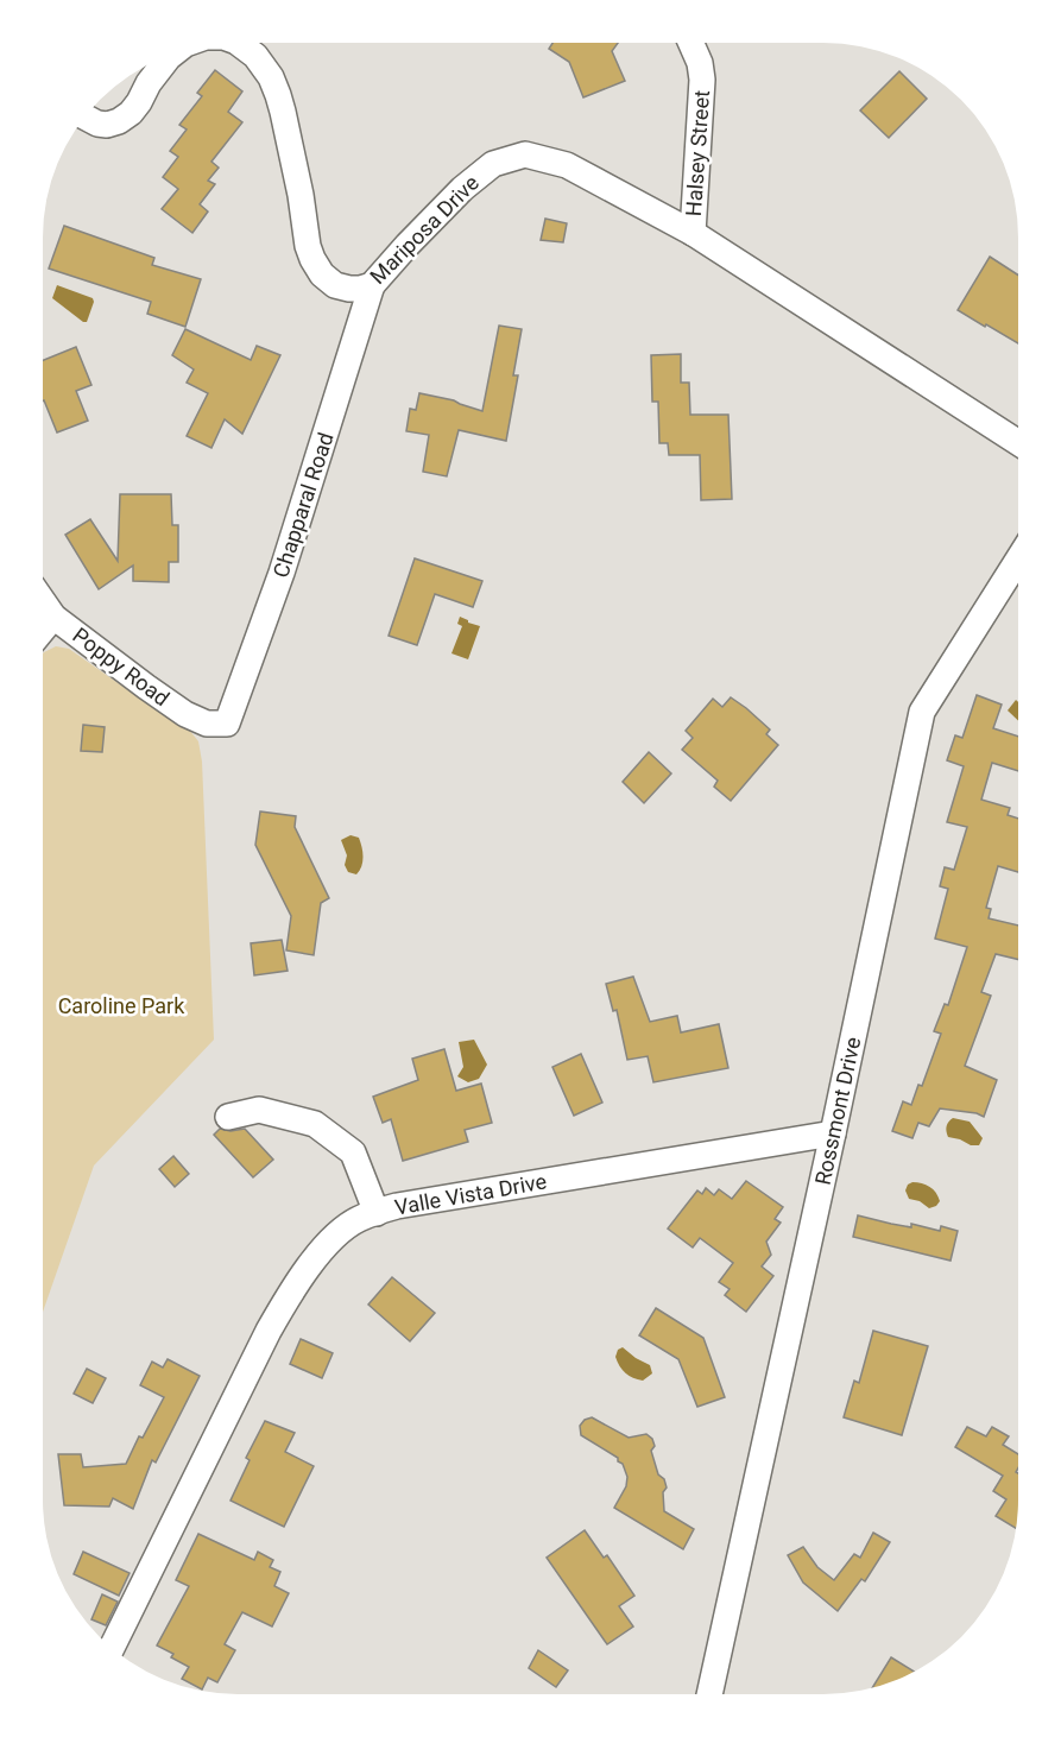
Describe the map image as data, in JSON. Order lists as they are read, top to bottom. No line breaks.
{"streets":{"street":["Halsey Street","Mariposa Drive","Chapparal Road","Poppy Road","Rossmont Drive","Valle Vista Drive"]},"crossings":[["Halsey Street","Mariposa Drive"],["Mariposa Drive","Chapparal Road"],["Chapparal Road","Poppy Road"],["Rossmont Drive","Valle Vista Drive"]],"parks":["Caroline Park"]}
